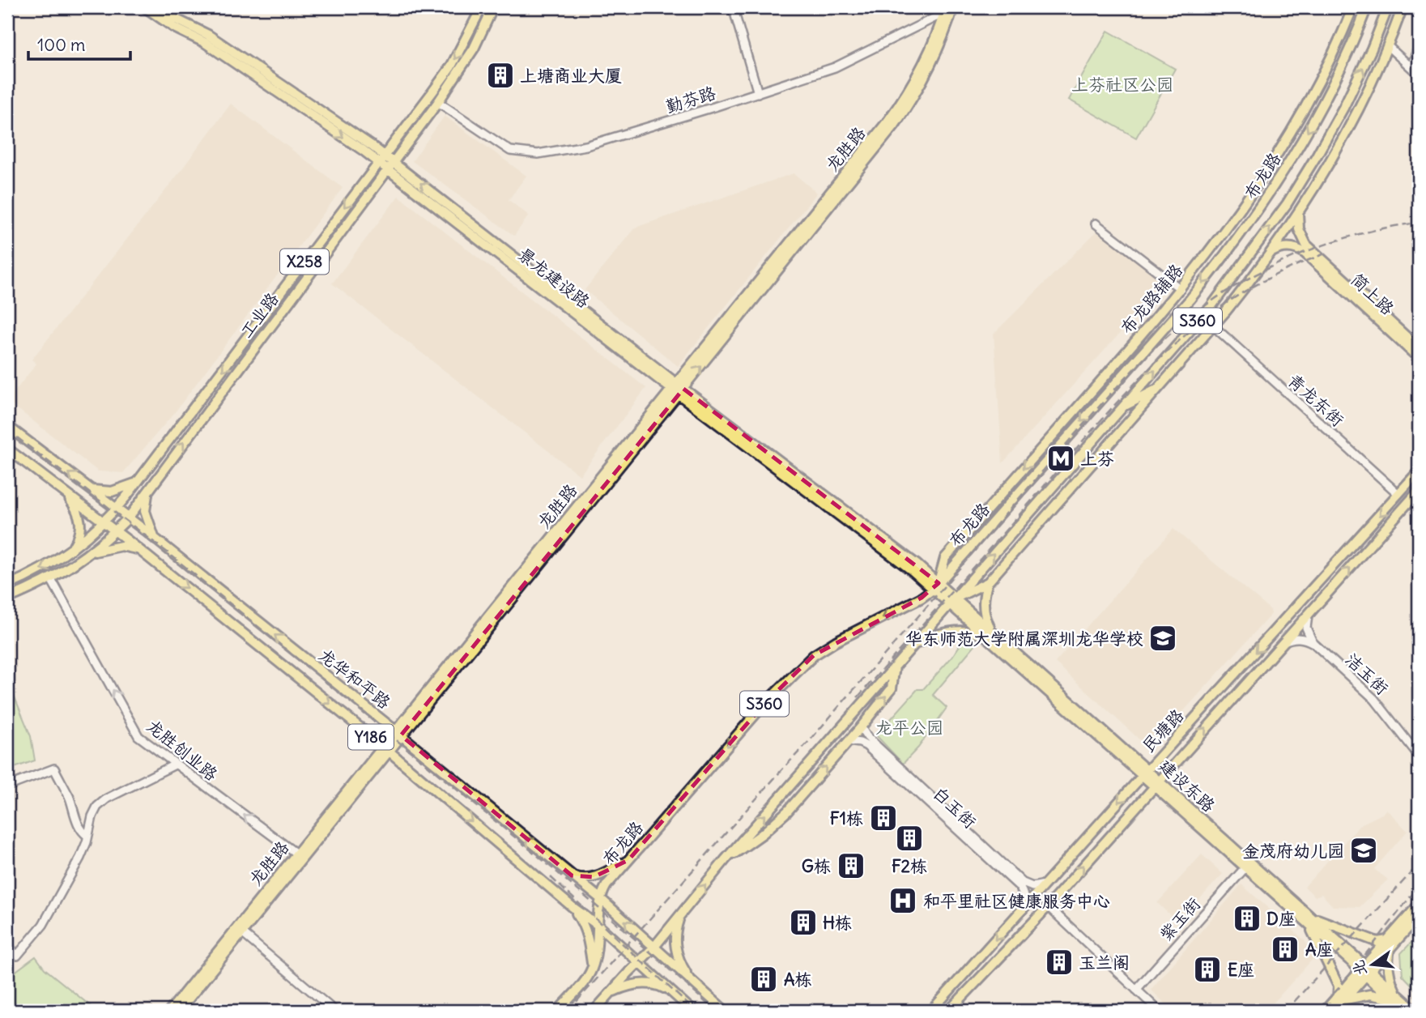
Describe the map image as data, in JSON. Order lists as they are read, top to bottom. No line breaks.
{"streets":{"main road":["龙胜路","布龙路","X258","景龙建设路","简上路","布龙路辅路","工业路","S360","龙华和平路","民塘路","Y186","建设东路"],"street":["勤芬路","青龙东街","洁玉街","龙胜创业路","白玉街","紫玉街"]},"crossings":[["勤芬路","龙胜路"],["勤芬路","工业路"],["龙胜路","景龙建设路"],["龙胜路","龙华和平路"],["龙胜路","龙胜创业路"],["布龙路","景龙建设路"],["布龙路","布龙路辅路"],["布龙路","龙华和平路"],["布龙路","建设东路"],["布龙路","白玉街"],["景龙建设路","布龙路辅路"],["景龙建设路","工业路"],["景龙建设路","建设东路"],["布龙路辅路","建设东路"],["工业路","龙华和平路"],["工业路","龙胜创业路"],["青龙东街","民塘路"],["民塘路","建设东路"],["民塘路","白玉街"],["建设东路","紫玉街"]],"one_way":["龙胜创业路"],"parks":["上芬社区公园","龙平公园"],"places":{"building":["上塘商业大厦","F1栋","F2栋","G栋","D座","H栋","A座","玉兰阁","E座","A栋"],"metro station":["上芬"],"school or university":["华东师范大学附属深圳龙华学校","金茂府幼儿园"],"hospital":["和平里社区健康服务中心"]},"scale_bar":"100 m","north":"left"}
